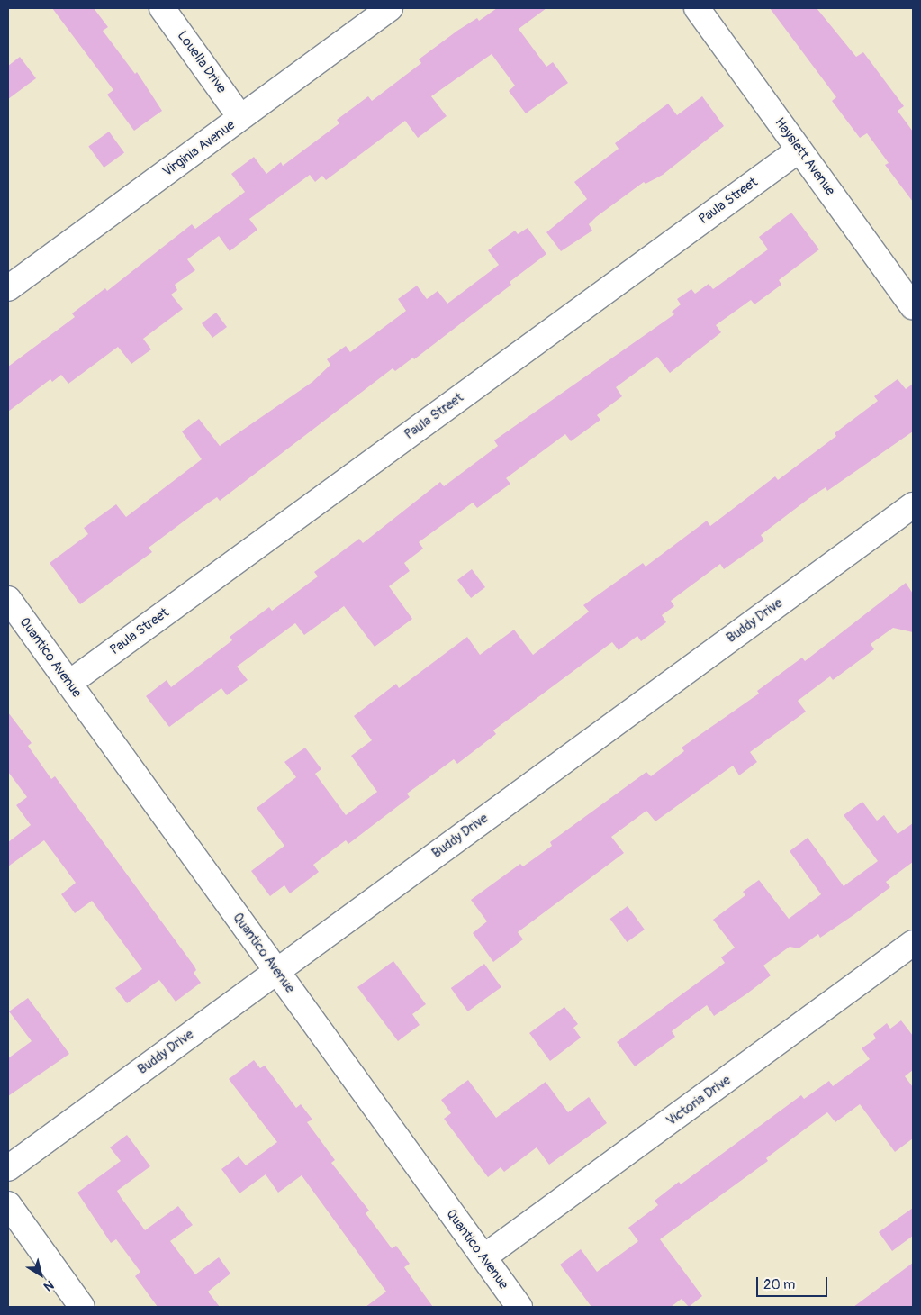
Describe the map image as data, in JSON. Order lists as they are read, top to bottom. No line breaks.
{"streets":{"street":["Louella Drive","Virginia Avenue","Hayslett Avenue","Paula Street","Buddy Drive","Quantico Avenue","Victoria Drive"]},"crossings":[["Louella Drive","Virginia Avenue"],["Hayslett Avenue","Paula Street"],["Paula Street","Quantico Avenue"],["Buddy Drive","Quantico Avenue"],["Quantico Avenue","Victoria Drive"]],"scale_bar":"20 m","north":"bottom right"}
